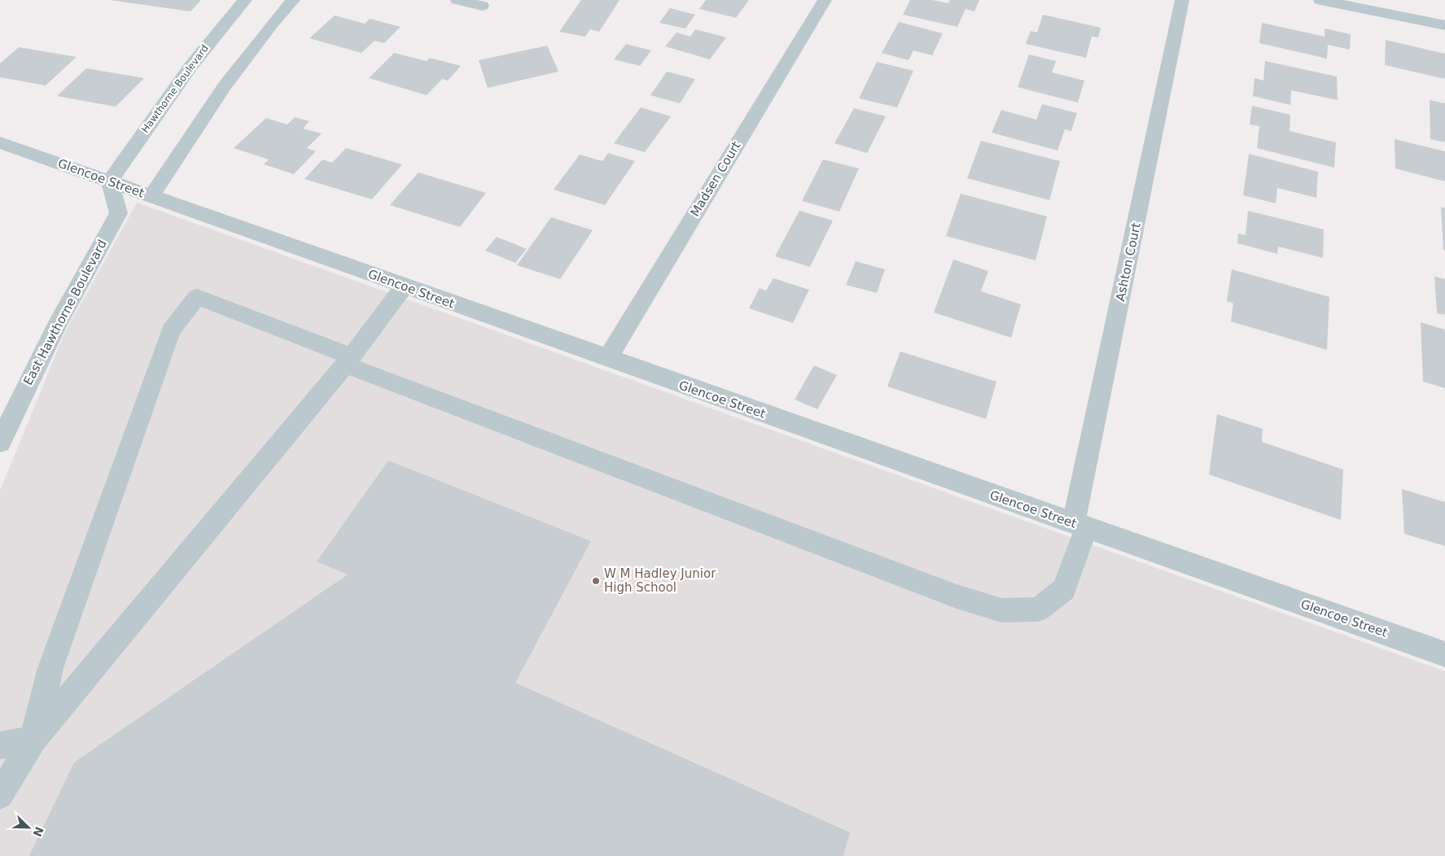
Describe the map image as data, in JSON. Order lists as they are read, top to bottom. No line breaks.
{"streets":{"street":["Hawthorne Boulevard","Glencoe Street","Madsen Court","Ashton Court","East Hawthorne Boulevard"]},"crossings":[["Hawthorne Boulevard","Glencoe Street"],["Hawthorne Boulevard","East Hawthorne Boulevard"],["Glencoe Street","Madsen Court"],["Glencoe Street","Ashton Court"],["Glencoe Street","East Hawthorne Boulevard"]],"places":["W M Hadley Junior High School"],"north":"bottom right"}
